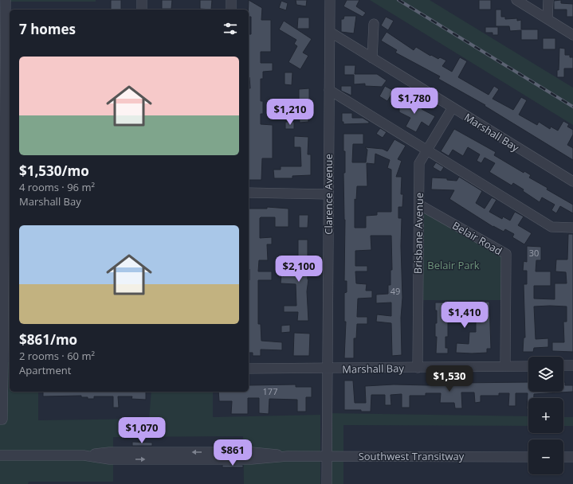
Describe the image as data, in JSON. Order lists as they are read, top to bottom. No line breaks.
{"streets":{"street":["Marshall Bay","Clarence Avenue","Brisbane Avenue","Belair Road","Southwest Transitway"]},"crossings":[["Marshall Bay","Clarence Avenue"],["Marshall Bay","Brisbane Avenue"],["Marshall Bay","Belair Road"],["Clarence Avenue","Southwest Transitway"],["Brisbane Avenue","Belair Road"]],"parks":["Belair Park"],"house_numbers":["30","49","177"],"page":{"heading":"7 homes","list":[{"name":"$1,530/mo","note":"4 rooms · 96 m² · Marshall Bay"},{"name":"$861/mo","note":"2 rooms · 60 m² · Apartment"}],"price":["$1,780","$1,210","$2,100","$1,410","$1,530","$1,070","$861"],"map_buttons":["+","−"]}}
